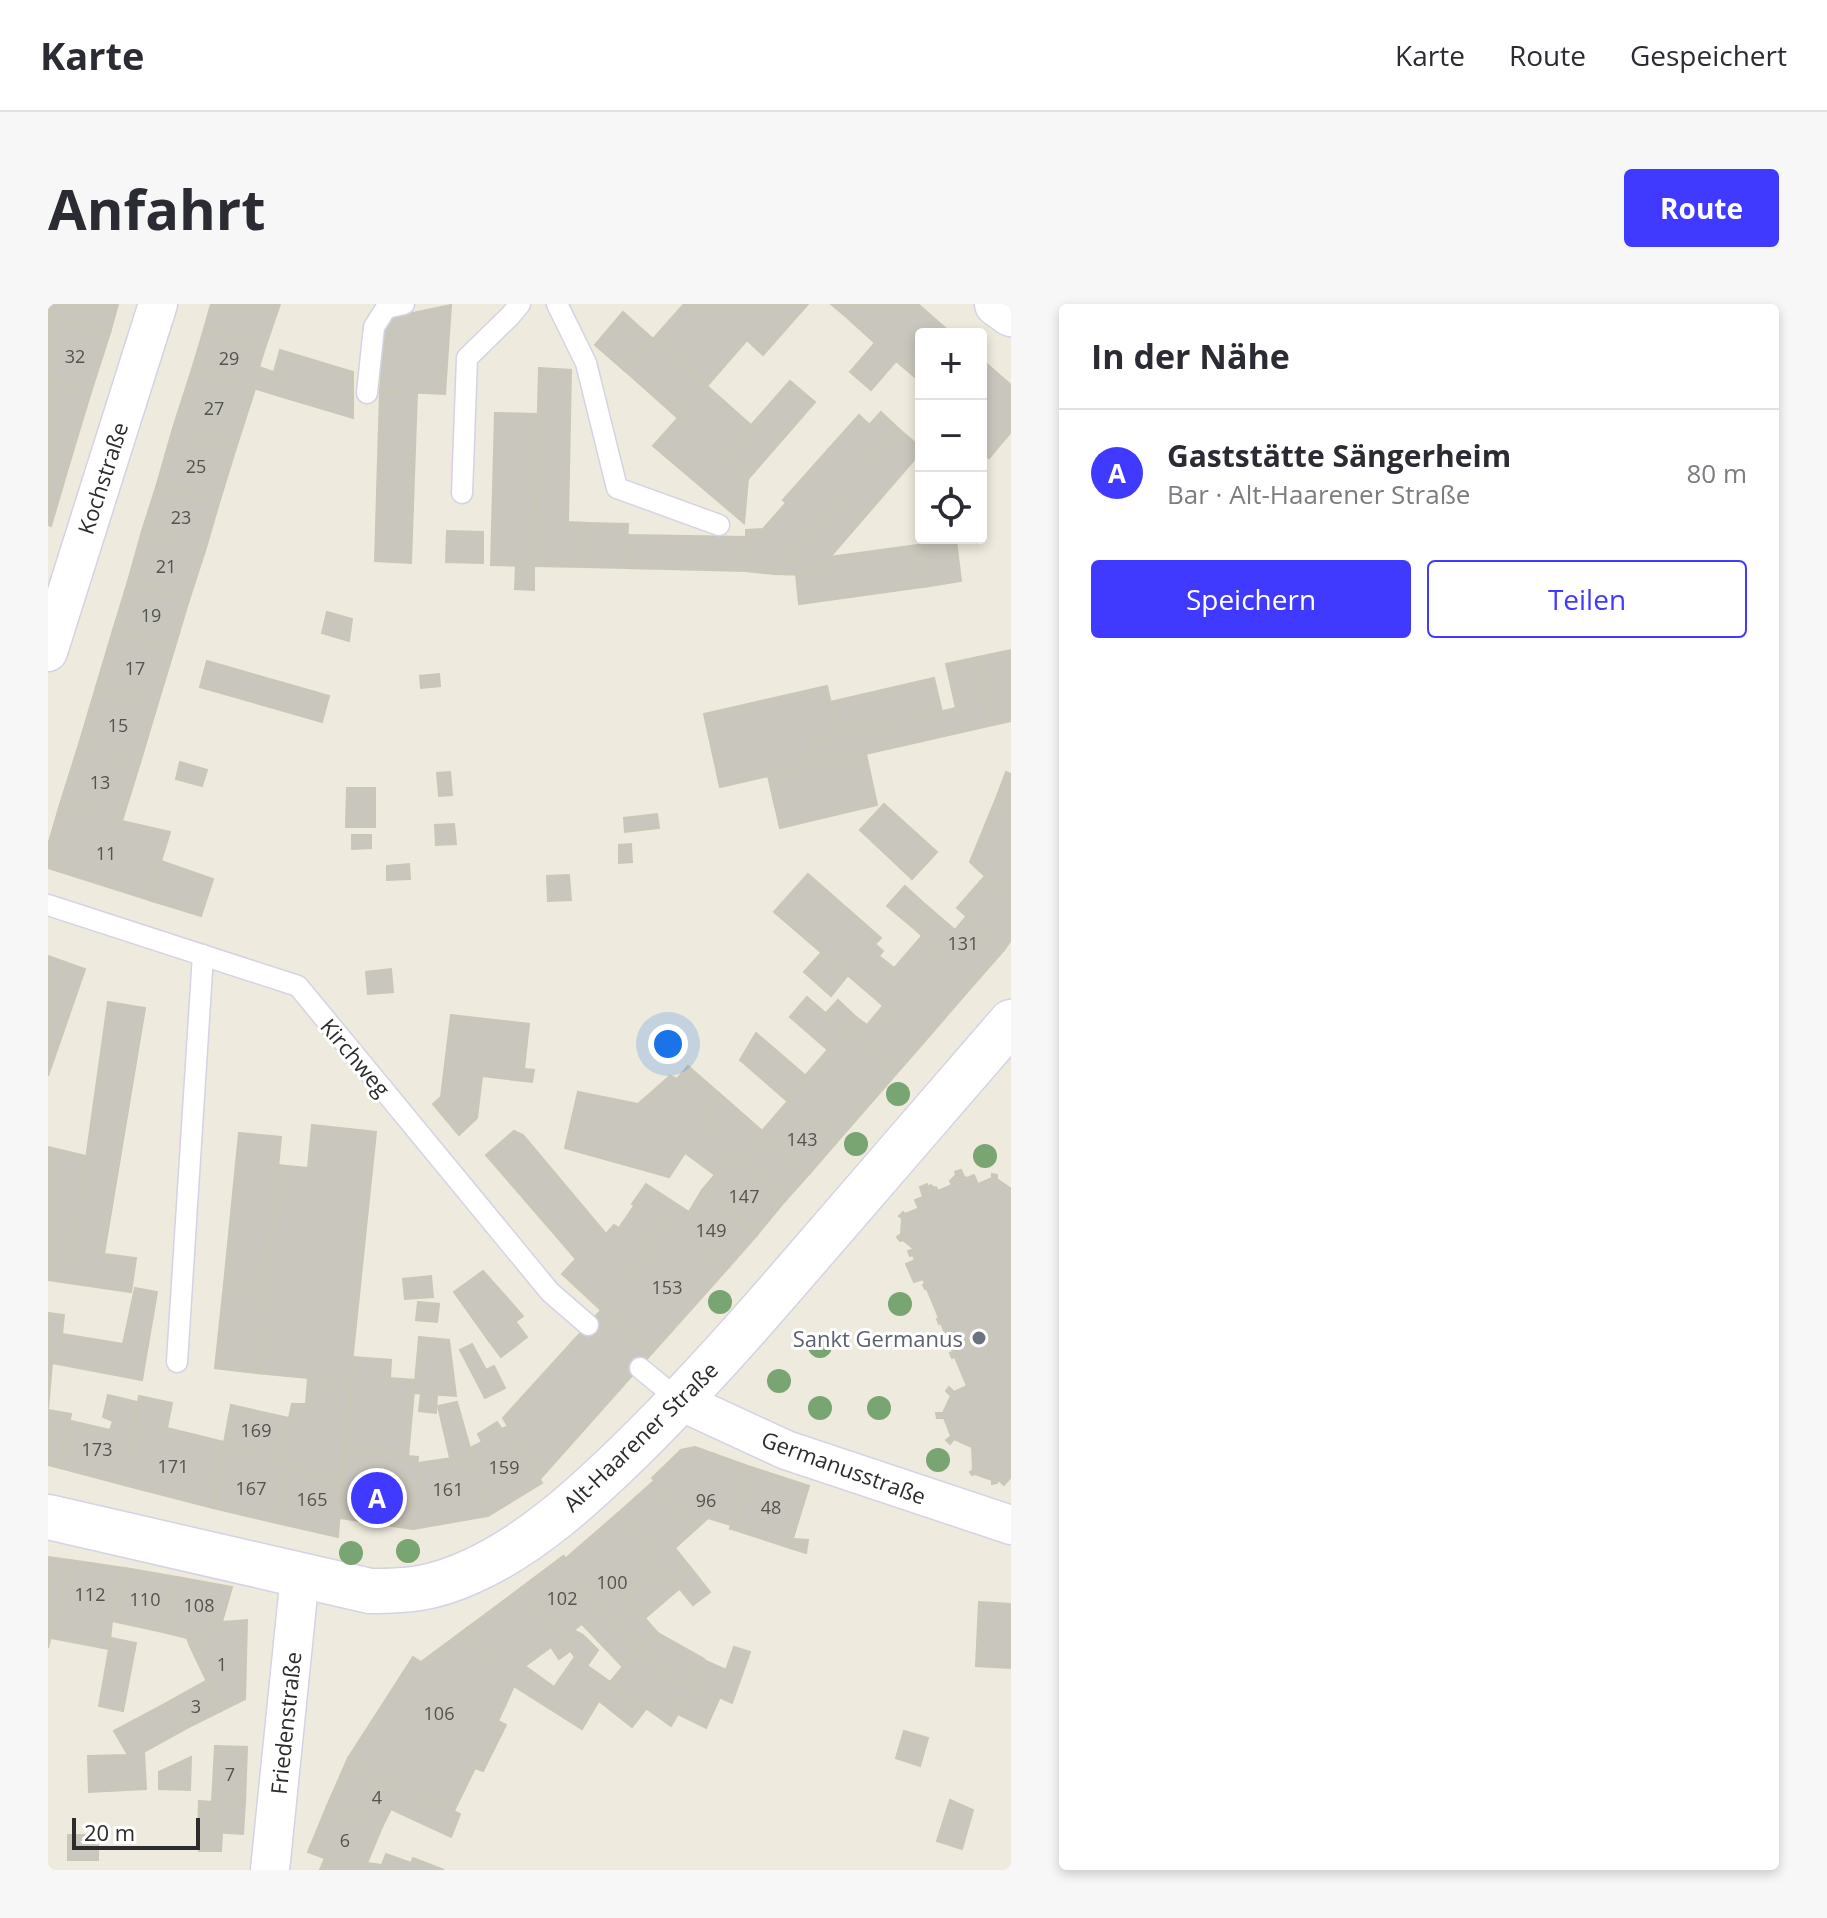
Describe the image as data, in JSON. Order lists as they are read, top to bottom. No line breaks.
{"streets":{"main road":["Alt-Haarener Straße"],"street":["Kochstraße","Germanusstraße","Friedenstraße"],"lane":["Kirchweg"]},"crossings":[["Alt-Haarener Straße","Germanusstraße"],["Alt-Haarener Straße","Friedenstraße"]],"places":["Sankt Germanus"],"house_numbers":["32","29","27","25","23","21","19","17","15","13","11","131","143","147","149","153","169","173","171","159","167","161","165","96","48","100","112","102","110","108","1","3","106","7","4","6"],"scale_bar":"20 m","page":{"header":"Karte","nav":["Karte","Route","Gespeichert"],"buttons":["Route",["Speichern","Teilen"]],"title":"Anfahrt","heading":"In der Nähe","map_buttons":["+","−"],"list":[{"mark":"A","name":"Gaststätte Sängerheim","note":"Bar · Alt-Haarener Straße","value":"80 m"}],"pins":"A","scale":"20 m"}}
